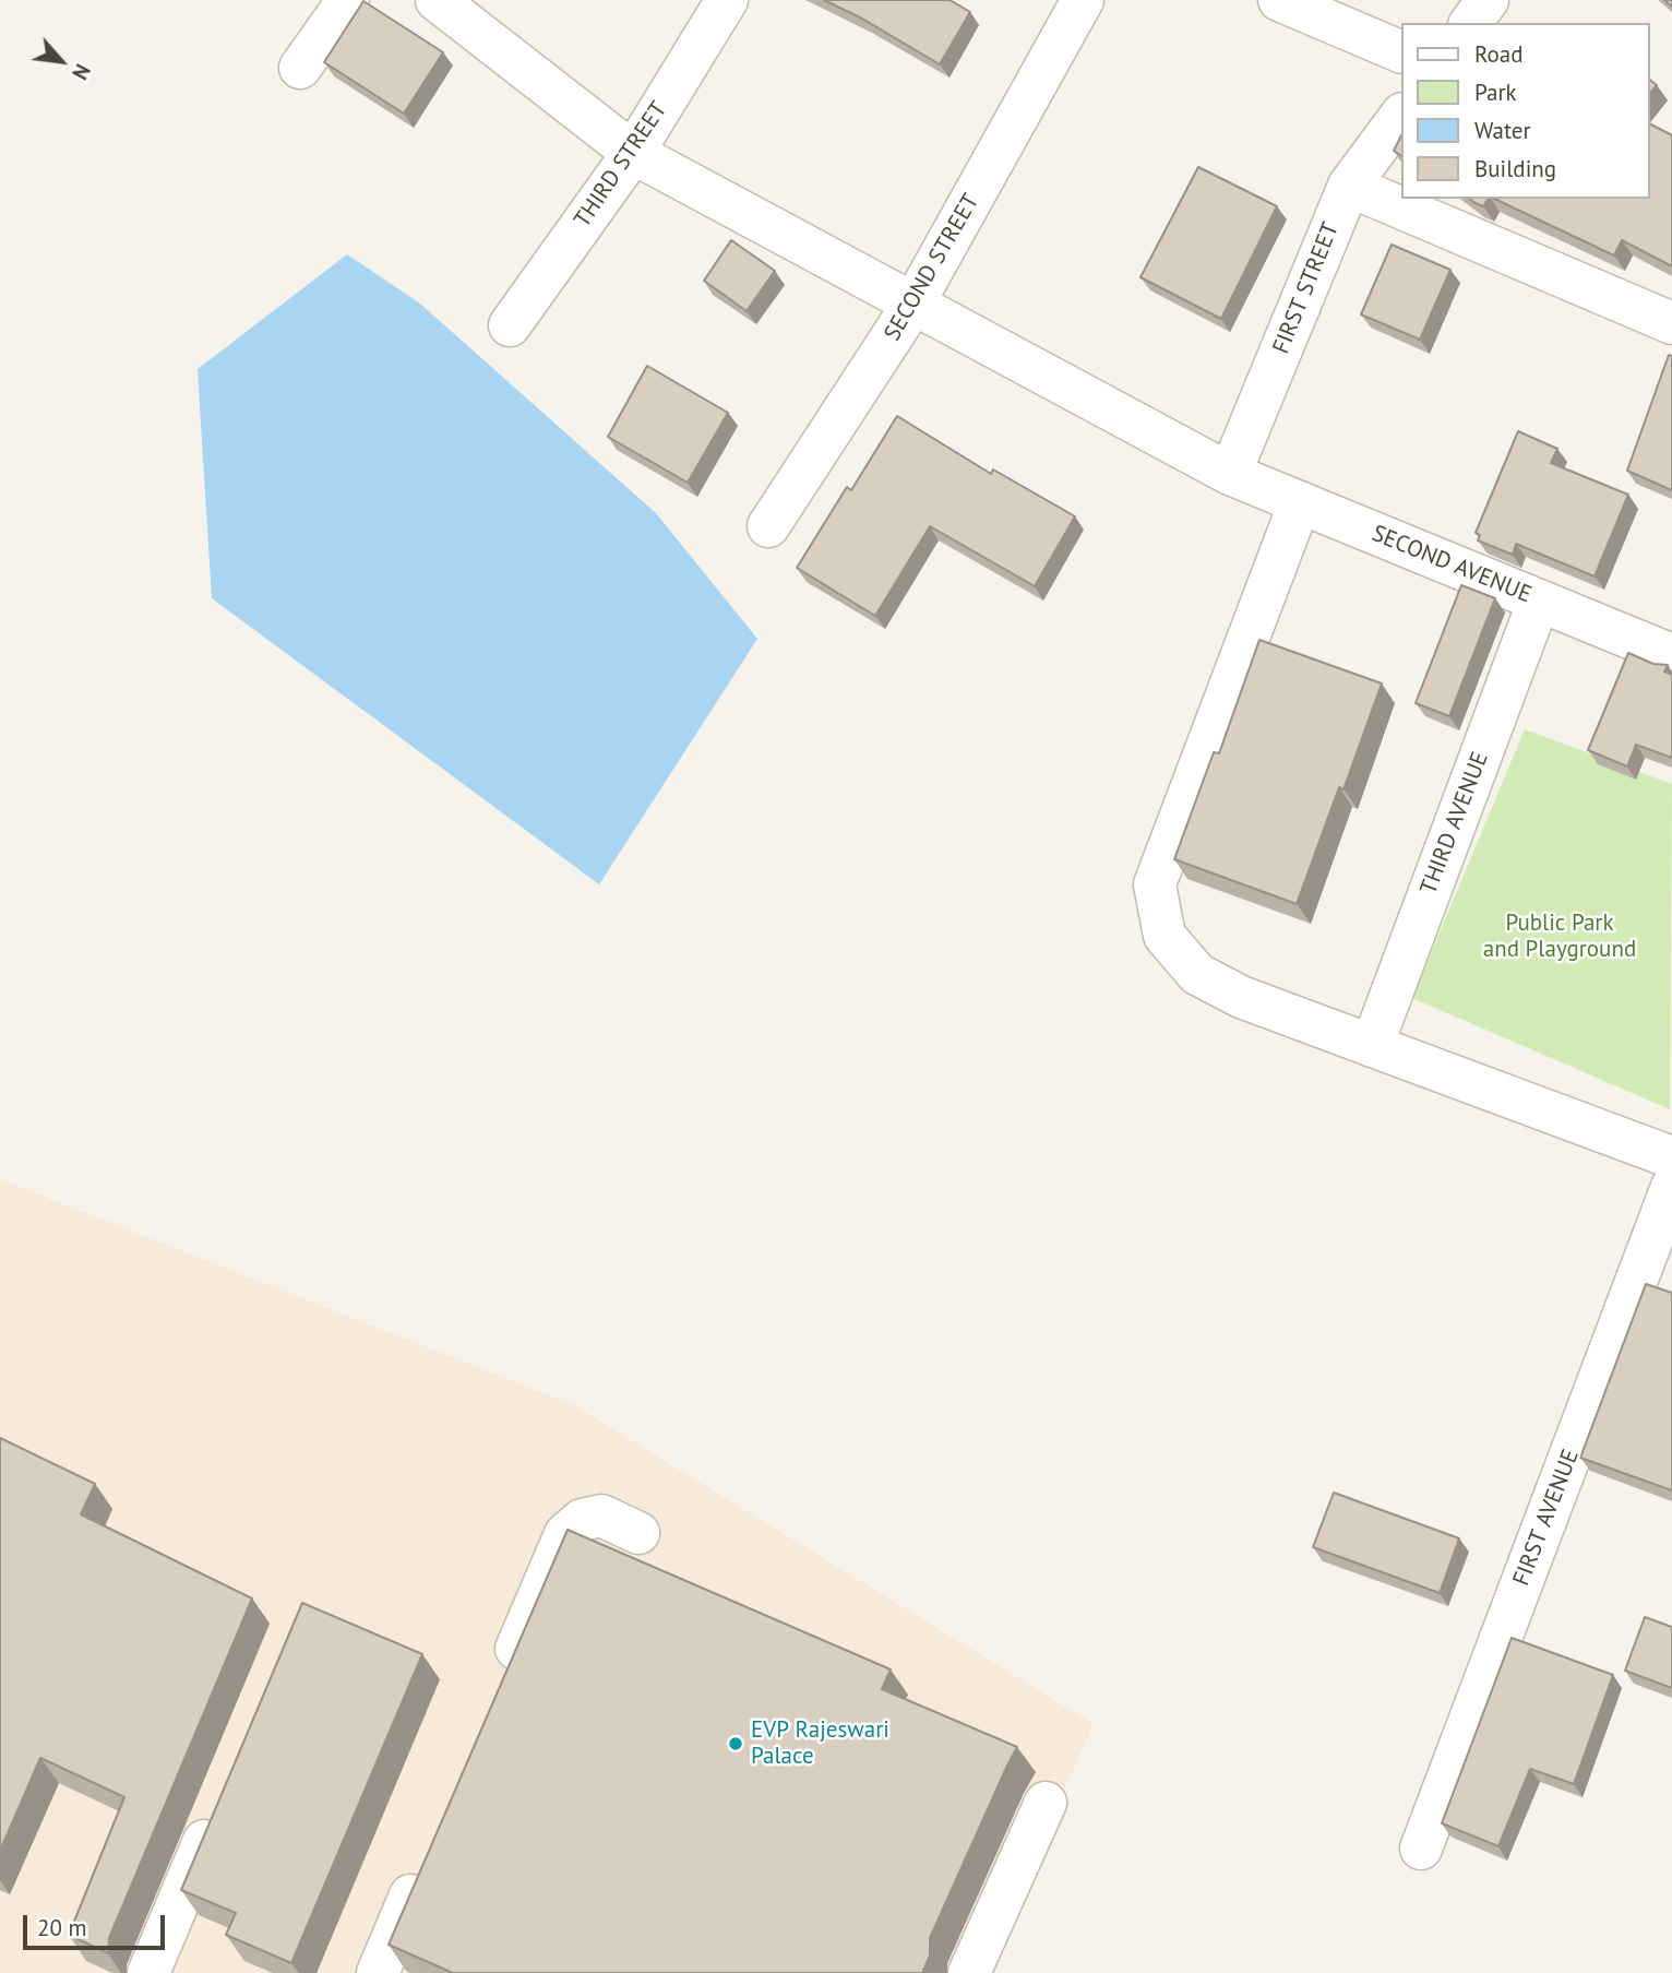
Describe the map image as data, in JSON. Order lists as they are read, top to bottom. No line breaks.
{"streets":{"street":["THIRD STREET","SECOND STREET","FIRST STREET","SECOND AVENUE","THIRD AVENUE","FIRST AVENUE"]},"crossings":[["THIRD STREET","SECOND AVENUE"],["SECOND STREET","SECOND AVENUE"],["FIRST STREET","SECOND AVENUE"],["SECOND AVENUE","THIRD AVENUE"]],"parks":["Public Park and Playground"],"places":["EVP Rajeswari Palace"],"legend":["Road","Park","Water","Building"],"scale_bar":"20 m","north":"bottom right"}
